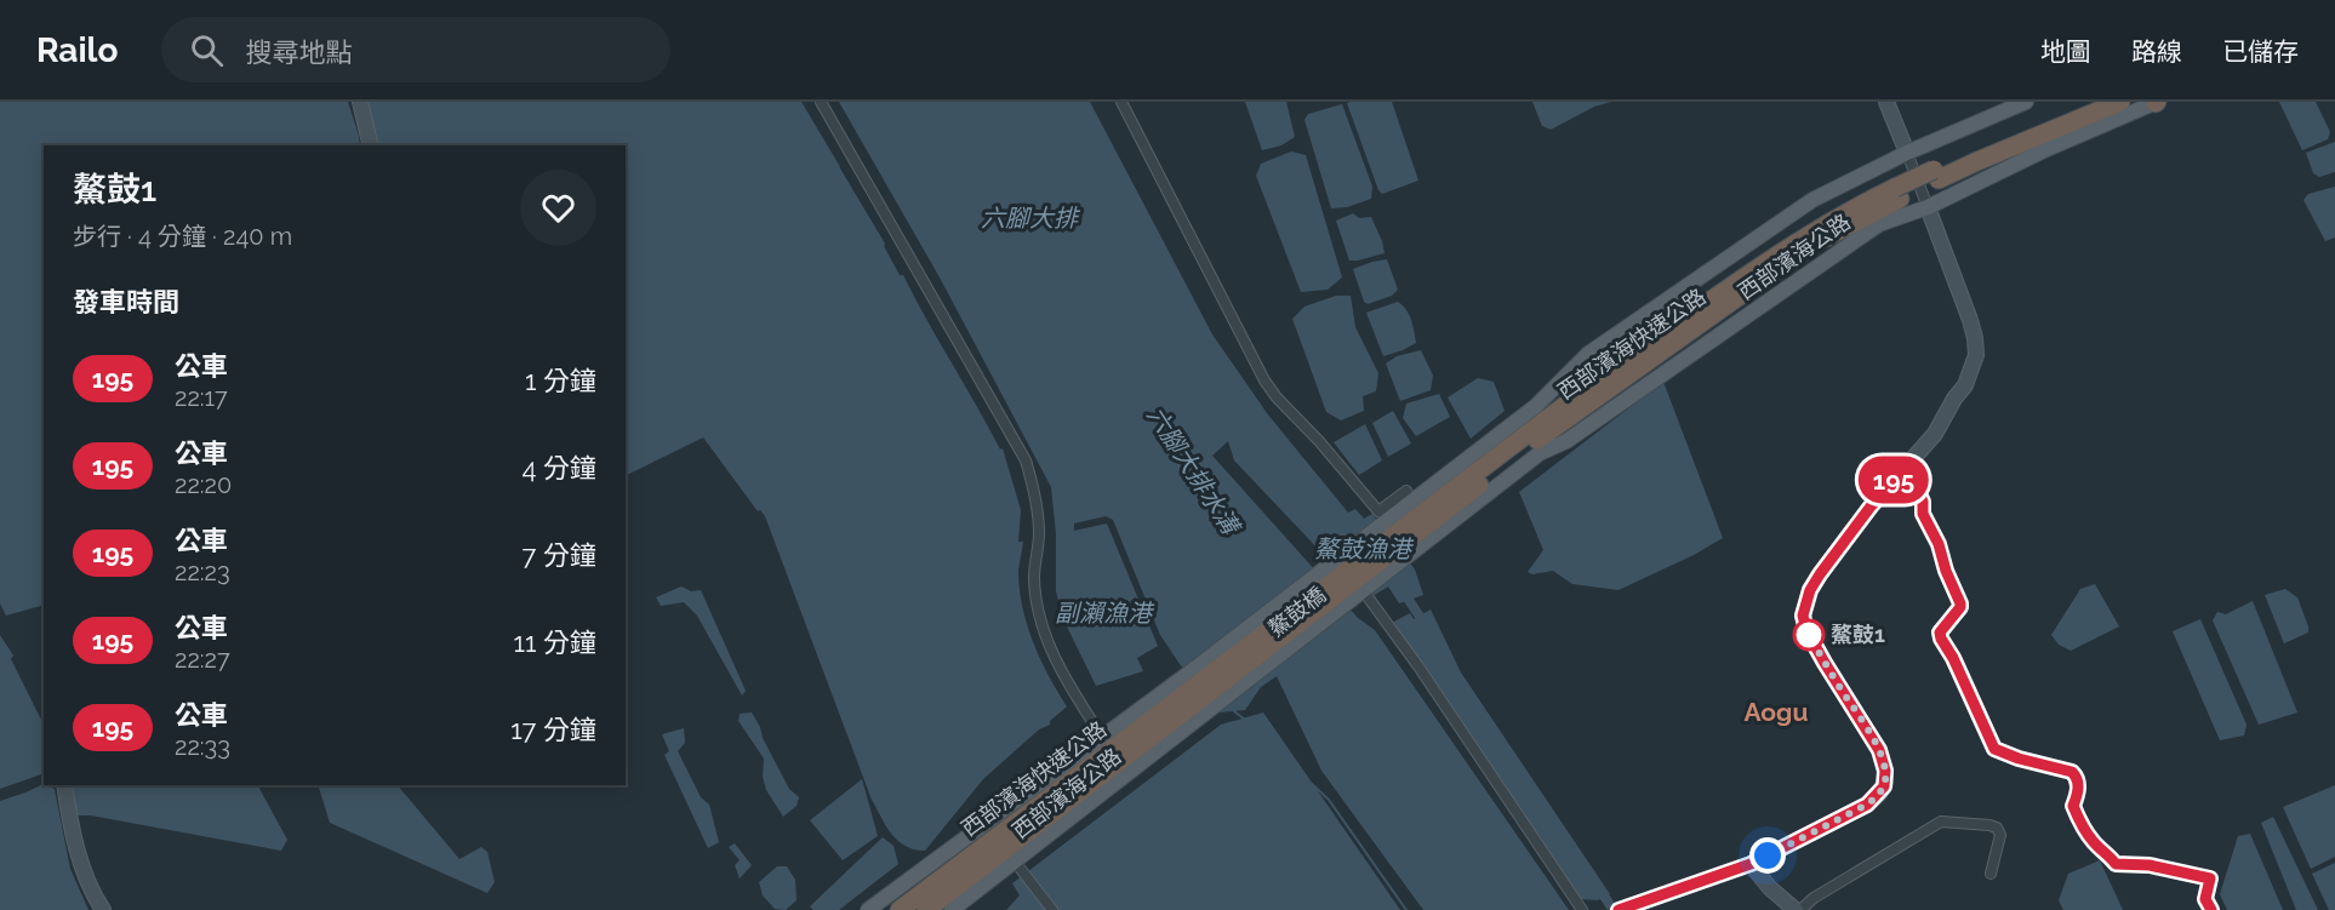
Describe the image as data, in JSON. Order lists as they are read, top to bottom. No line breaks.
{"streets":{"highway":["西部濱海快速公路","鰲鼓橋"],"main road":["西部濱海公路"]},"crossings":[["西部濱海公路","西部濱海快速公路"],["西部濱海公路","鰲鼓橋"],["西部濱海快速公路","鰲鼓橋"]],"districts":["Aogu"],"water":["六腳大排","六腳大排水溝","鰲鼓漁港","副瀨漁港"],"places":["鰲鼓1"],"lines":["bus line 195"],"page":{"header":"Railo","search":"搜尋地點","nav":["地圖","路線","已儲存"],"on_map":"195","heading":[["鰲鼓1","步行 · 4 分鐘 · 240 m"],"發車時間"],"list":[{"mark":"195","name":"公車","note":"22:17","value":"1 分鐘"},{"mark":"195","name":"公車","note":"22:20","value":"4 分鐘"},{"mark":"195","name":"公車","note":"22:23","value":"7 分鐘"},{"mark":"195","name":"公車","note":"22:27","value":"11 分鐘"},{"mark":"195","name":"公車","note":"22:33","value":"17 分鐘"}]}}
